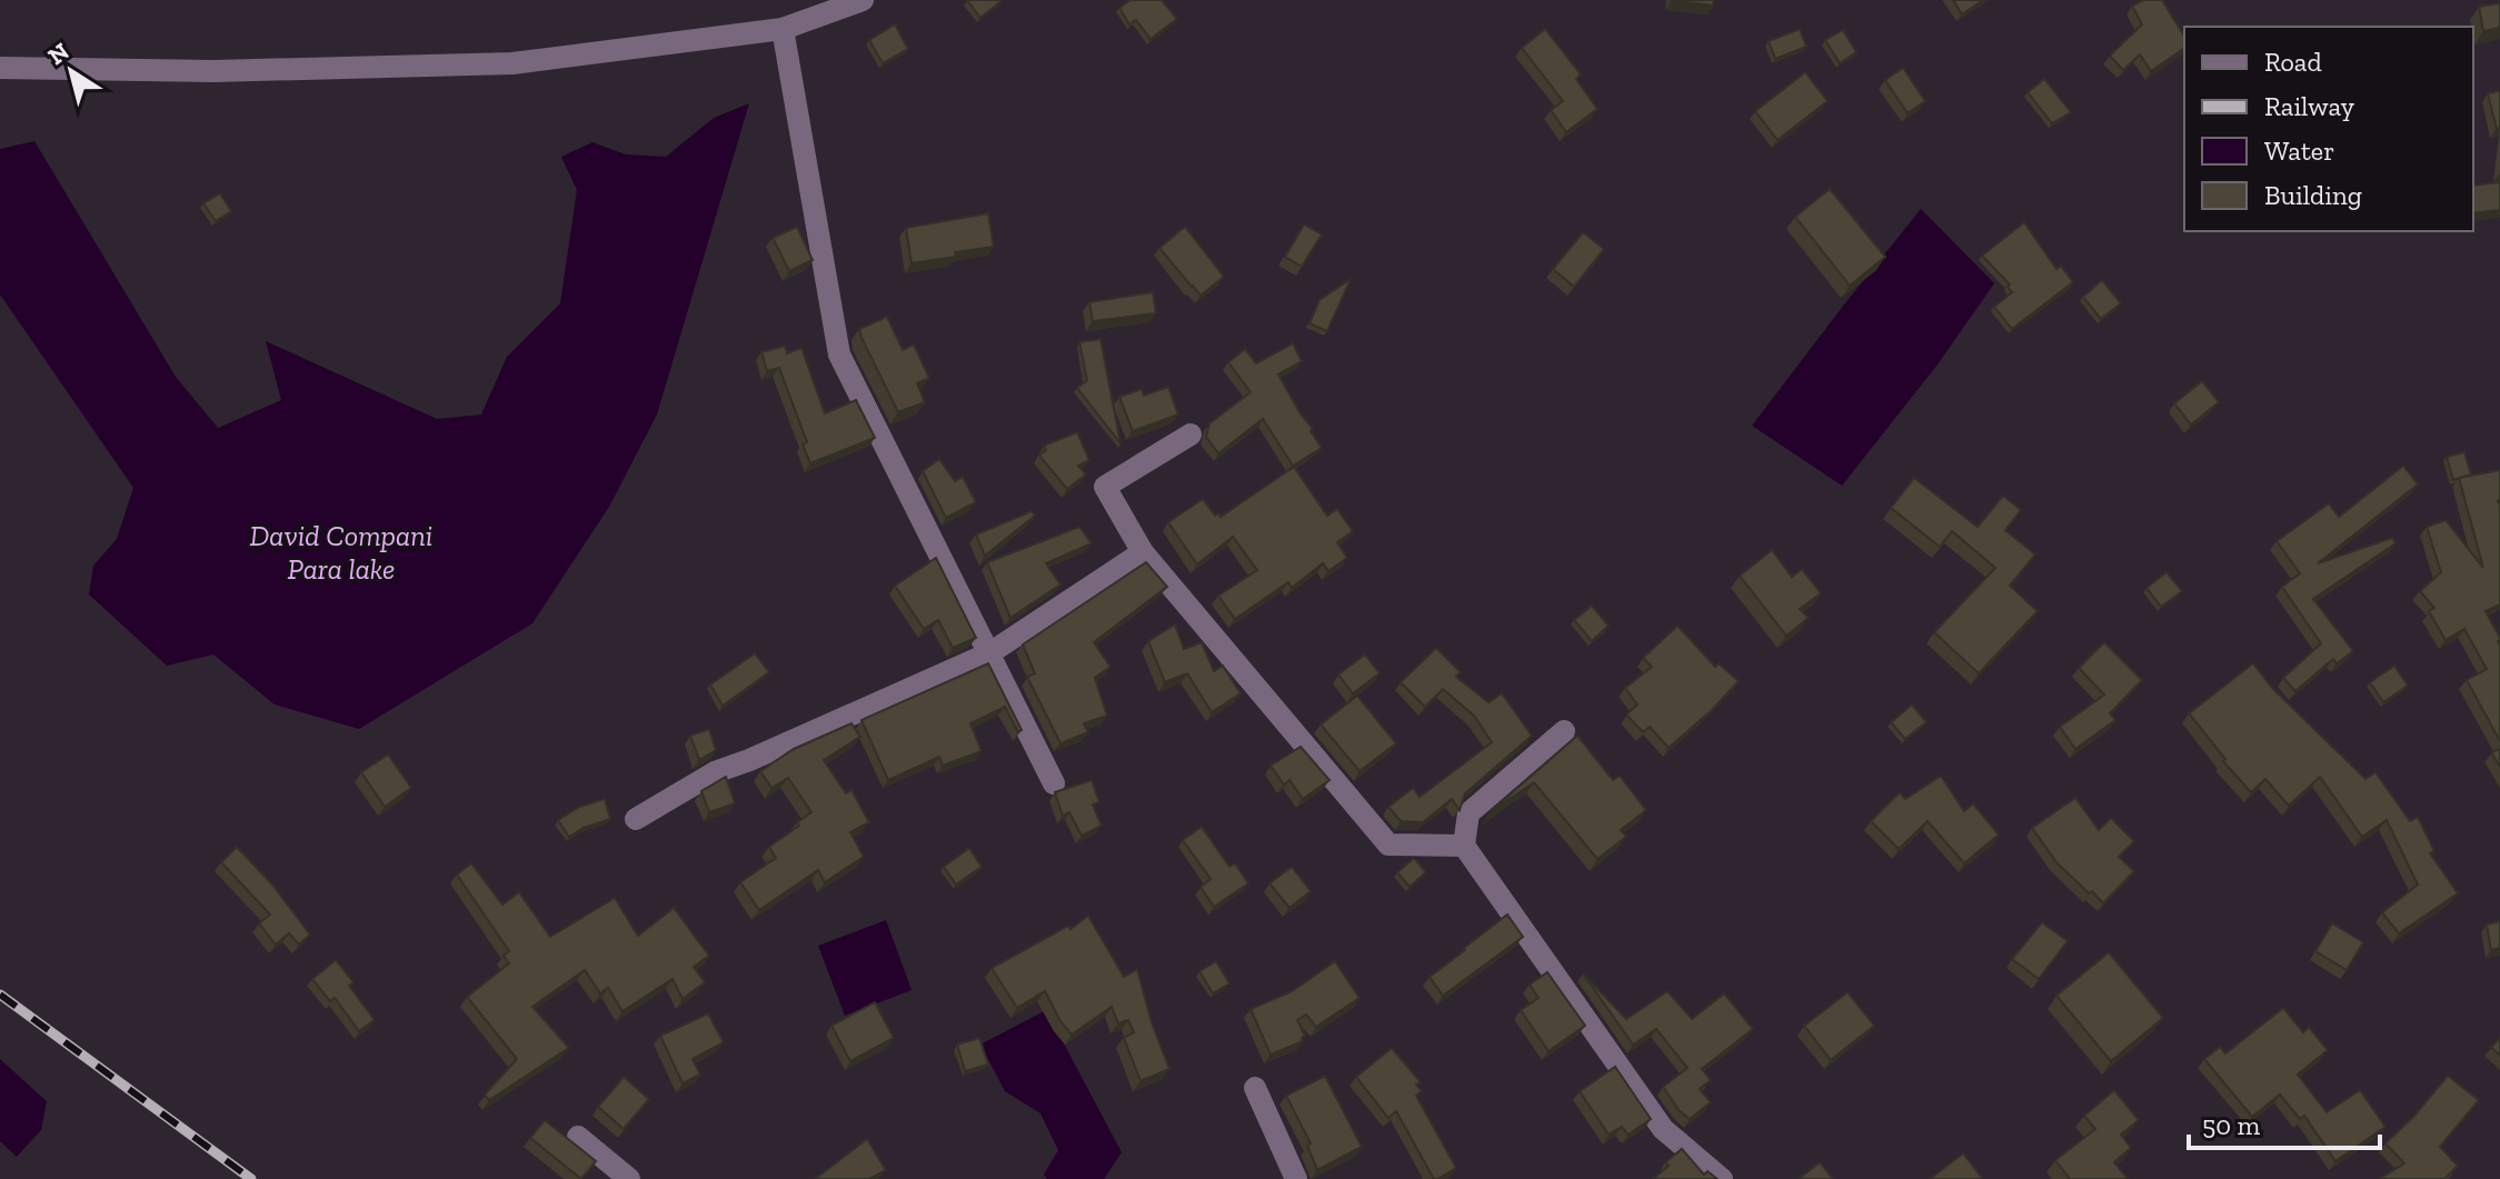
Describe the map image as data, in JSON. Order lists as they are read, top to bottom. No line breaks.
{"water":["David Compani Para lake"],"legend":["Road","Railway","Water","Building"],"scale_bar":"50 m","north":"top left"}
